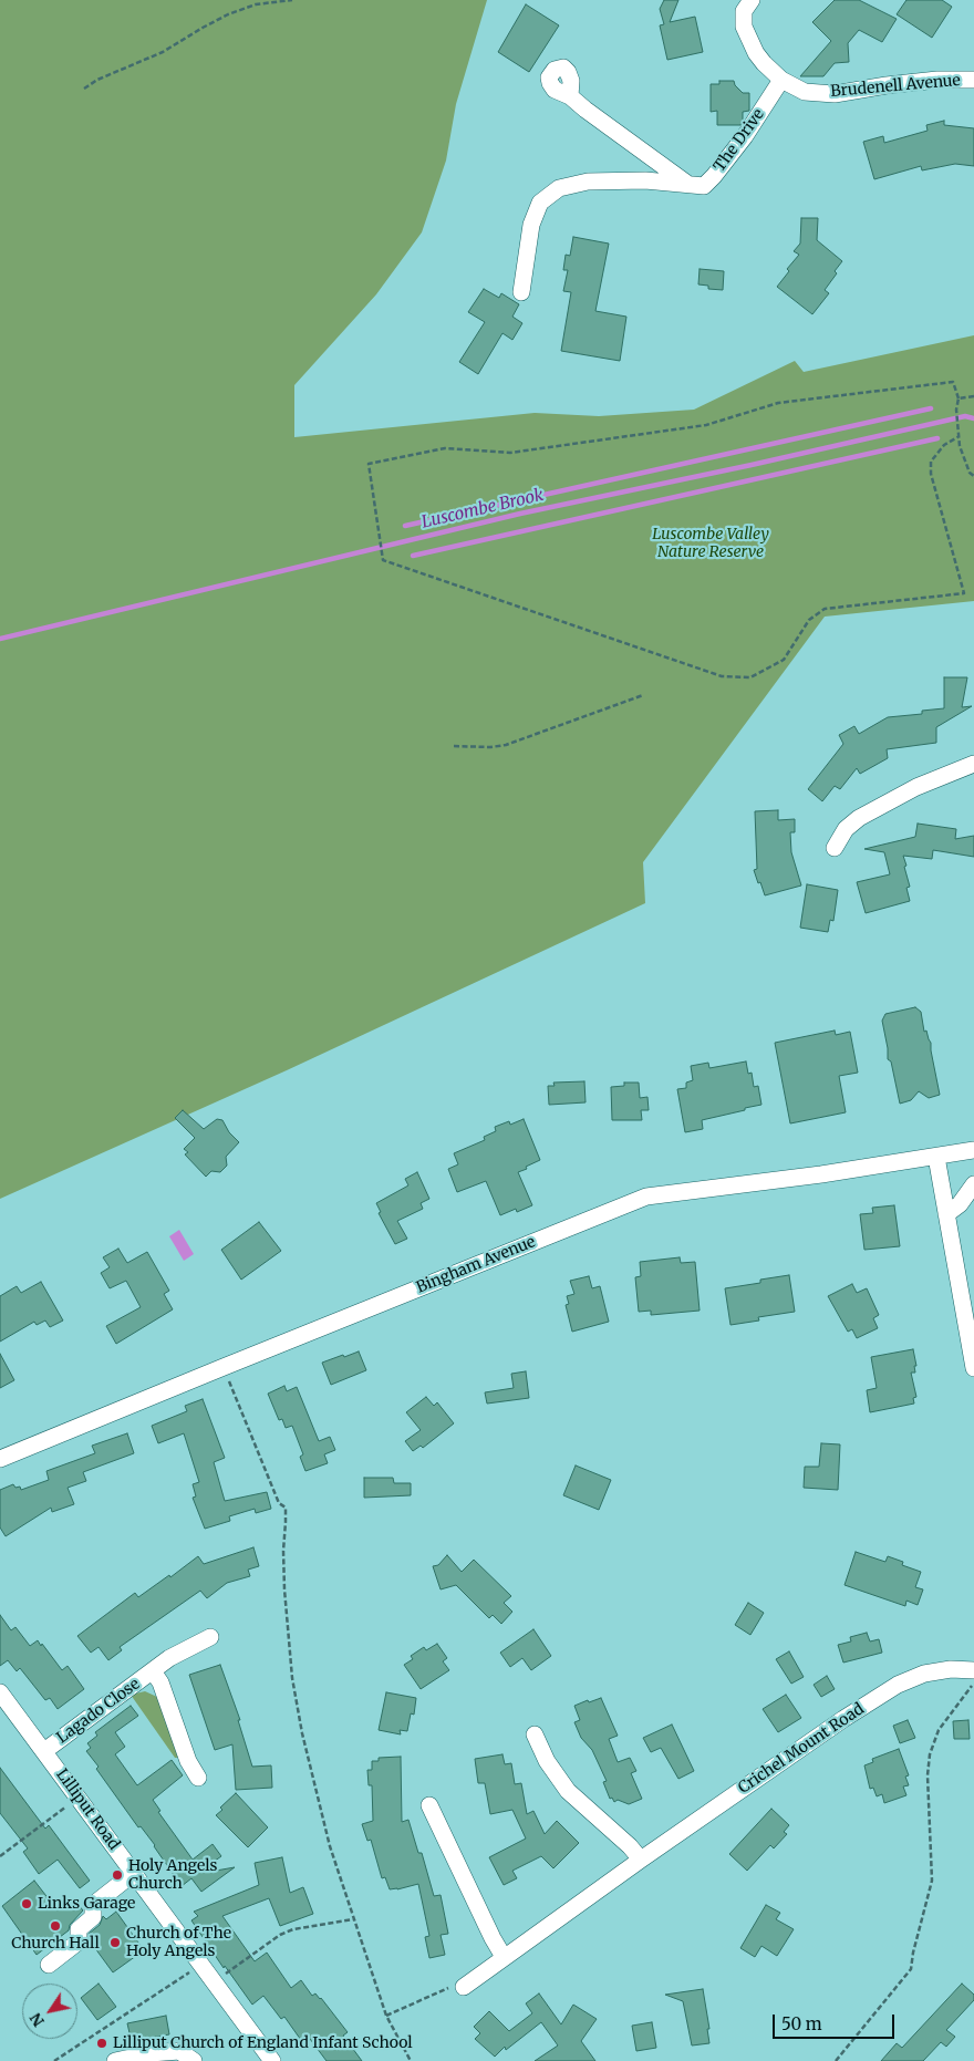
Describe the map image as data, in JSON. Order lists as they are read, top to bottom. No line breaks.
{"streets":{"street":["Brudenell Avenue","The Drive","Bingham Avenue","Lagado Close","Crichel Mount Road","Lilliput Road"]},"crossings":[["Brudenell Avenue","The Drive"],["Lagado Close","Lilliput Road"]],"water":["Luscombe Brook"],"parks":["Luscombe Valley Nature Reserve"],"places":["Holy Angels Church","Links Garage","Church Hall","Church of The Holy Angels","Lilliput Church of England Infant School"],"scale_bar":"50 m","north":"bottom left"}
